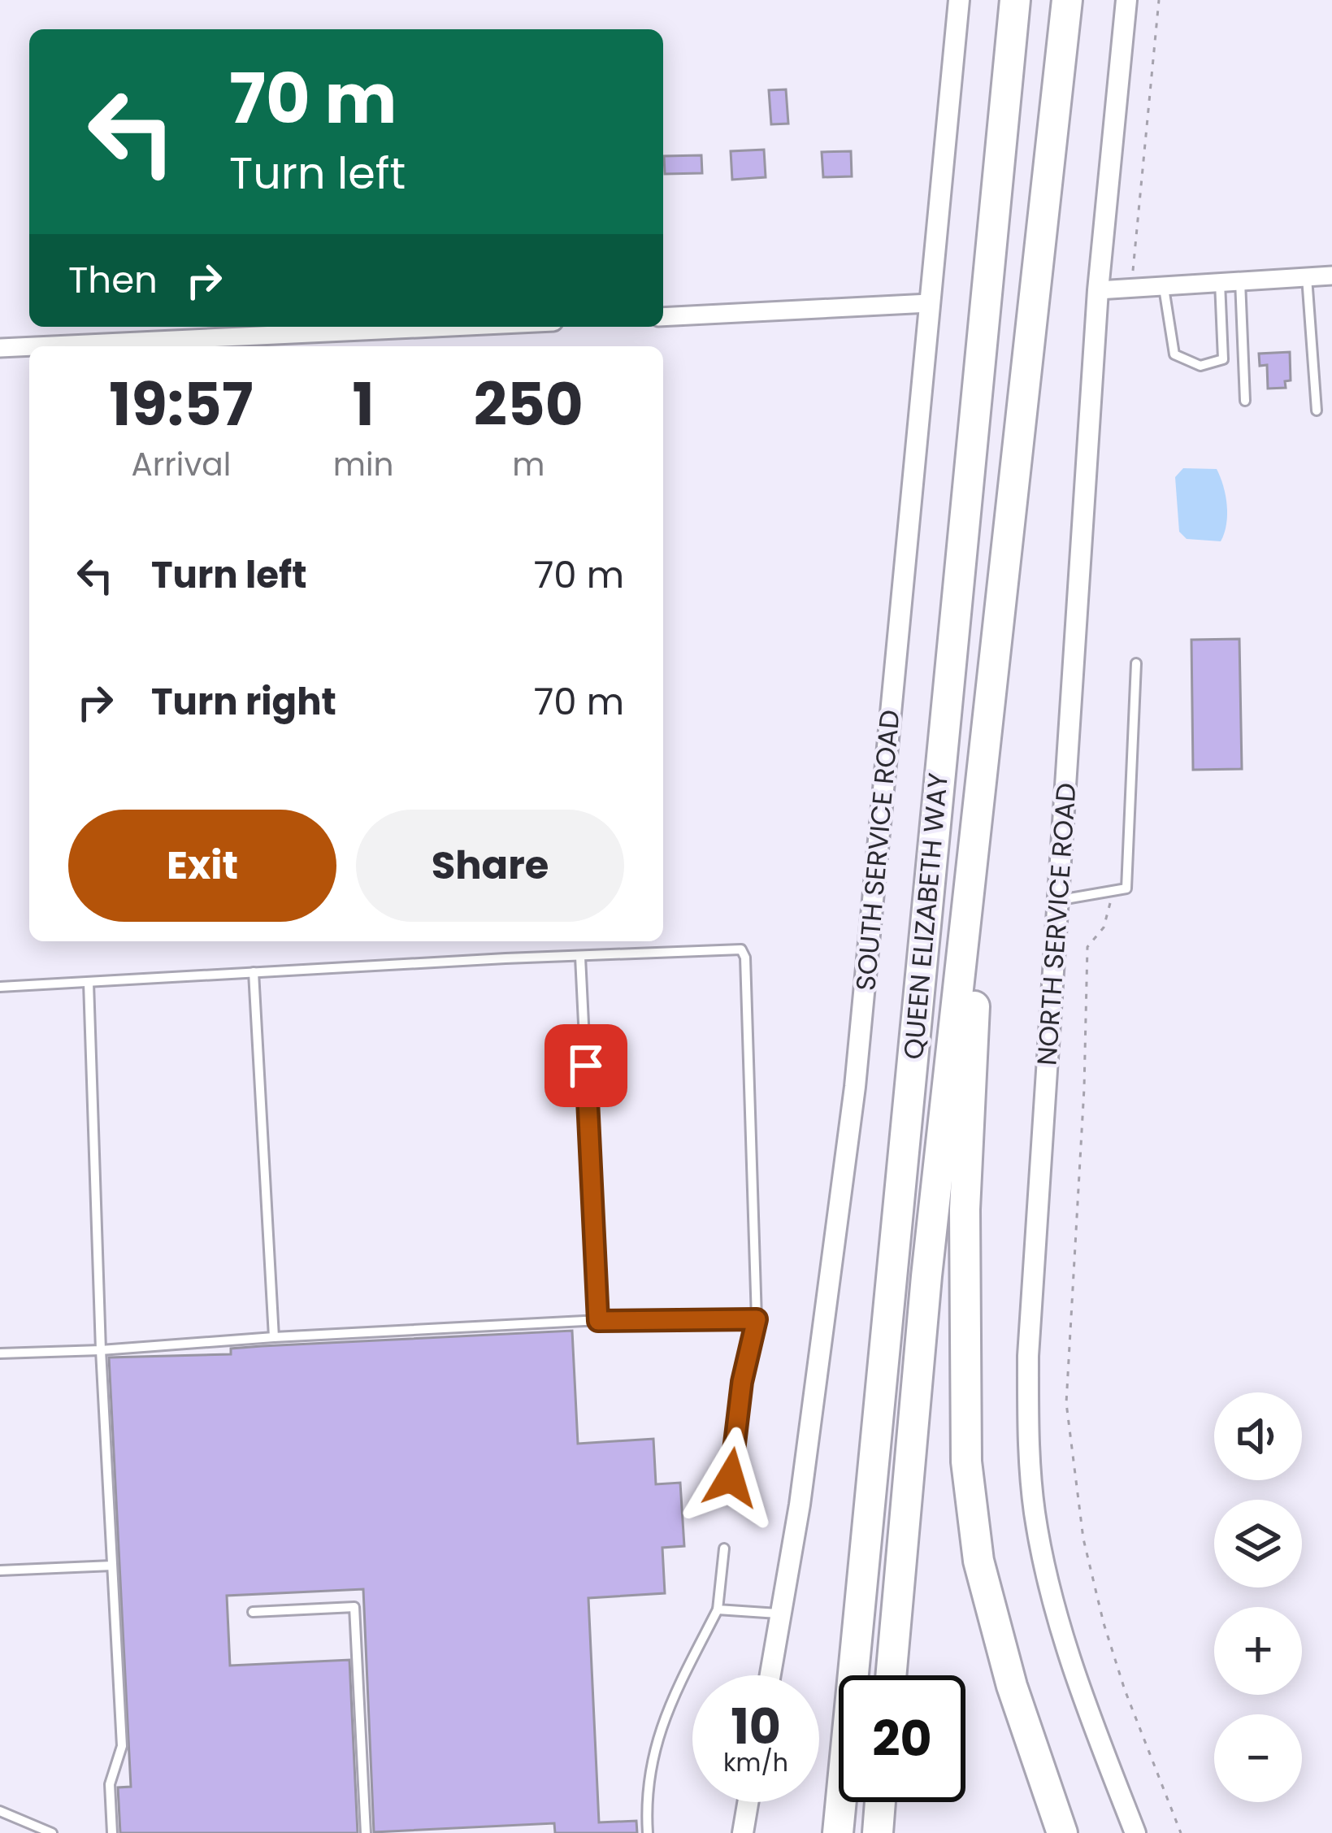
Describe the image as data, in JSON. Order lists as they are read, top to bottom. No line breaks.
{"streets":{"highway":["QUEEN ELIZABETH WAY"],"street":["SOUTH SERVICE ROAD","NORTH SERVICE ROAD"]},"page":{"turn":["70 m","Turn left"],"then":"Then","eta":["19:57","Arrival","1","min","250","m"],"list":[{"name":"Turn left","value":"70 m"},{"name":"Turn right","value":"70 m"}],"buttons":["Exit","Share"],"map_buttons":["+","−"],"speed":"10 km/h","limit":"20"}}
